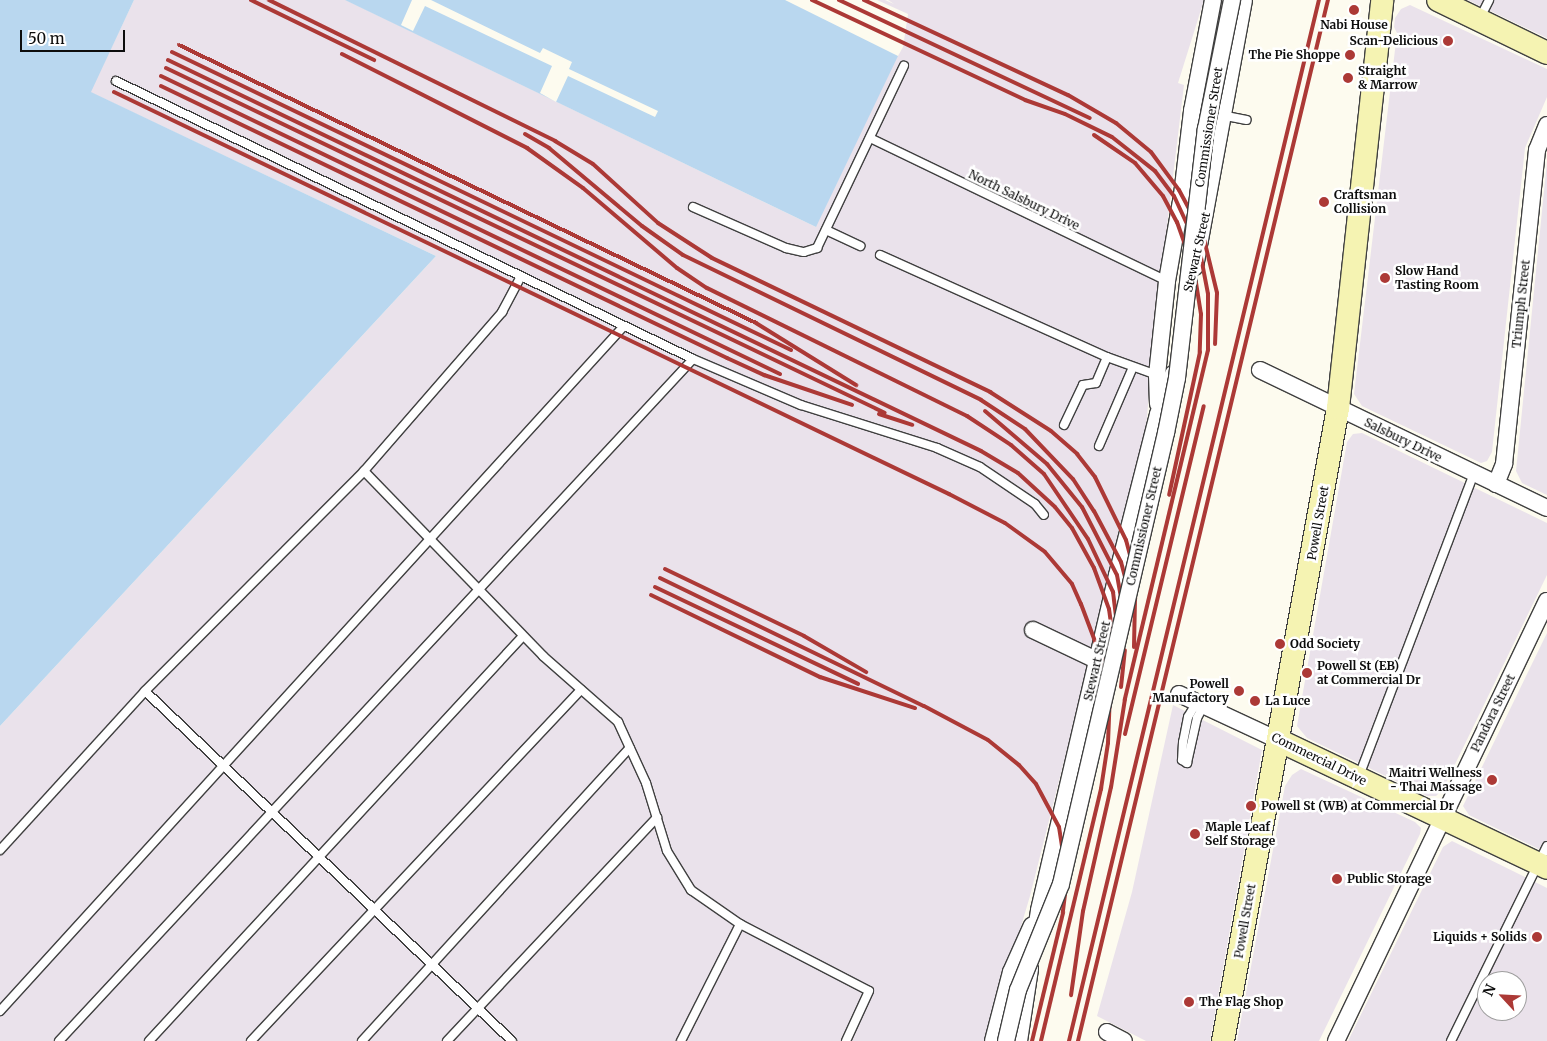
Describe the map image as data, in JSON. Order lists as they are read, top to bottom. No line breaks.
{"streets":{"main road":["Powell Street","Commercial Drive"],"street":["Commissioner Street","Stewart Street","Triumph Street","Salsbury Drive","Pandora Street"],"lane":["North Salsbury Drive"]},"crossings":[["North Salsbury Drive","Stewart Street"],["Triumph Street","Salsbury Drive"],["Salsbury Drive","Powell Street"],["Powell Street","Commercial Drive"],["Pandora Street","Commercial Drive"]],"places":["Nabi House","Scan-Delicious","The Pie Shoppe","Straight & Marrow","Craftsman Collision","Slow Hand Tasting Room","Odd Society","Powell St (EB) at Commercial Dr","Powell Manufactory","La Luce","Maitri Wellness - Thai Massage","Powell St (WB) at Commercial Dr","Maple Leaf Self Storage","Public Storage","Liquids + Solids","The Flag Shop"],"scale_bar":"50 m","north":"top left"}
